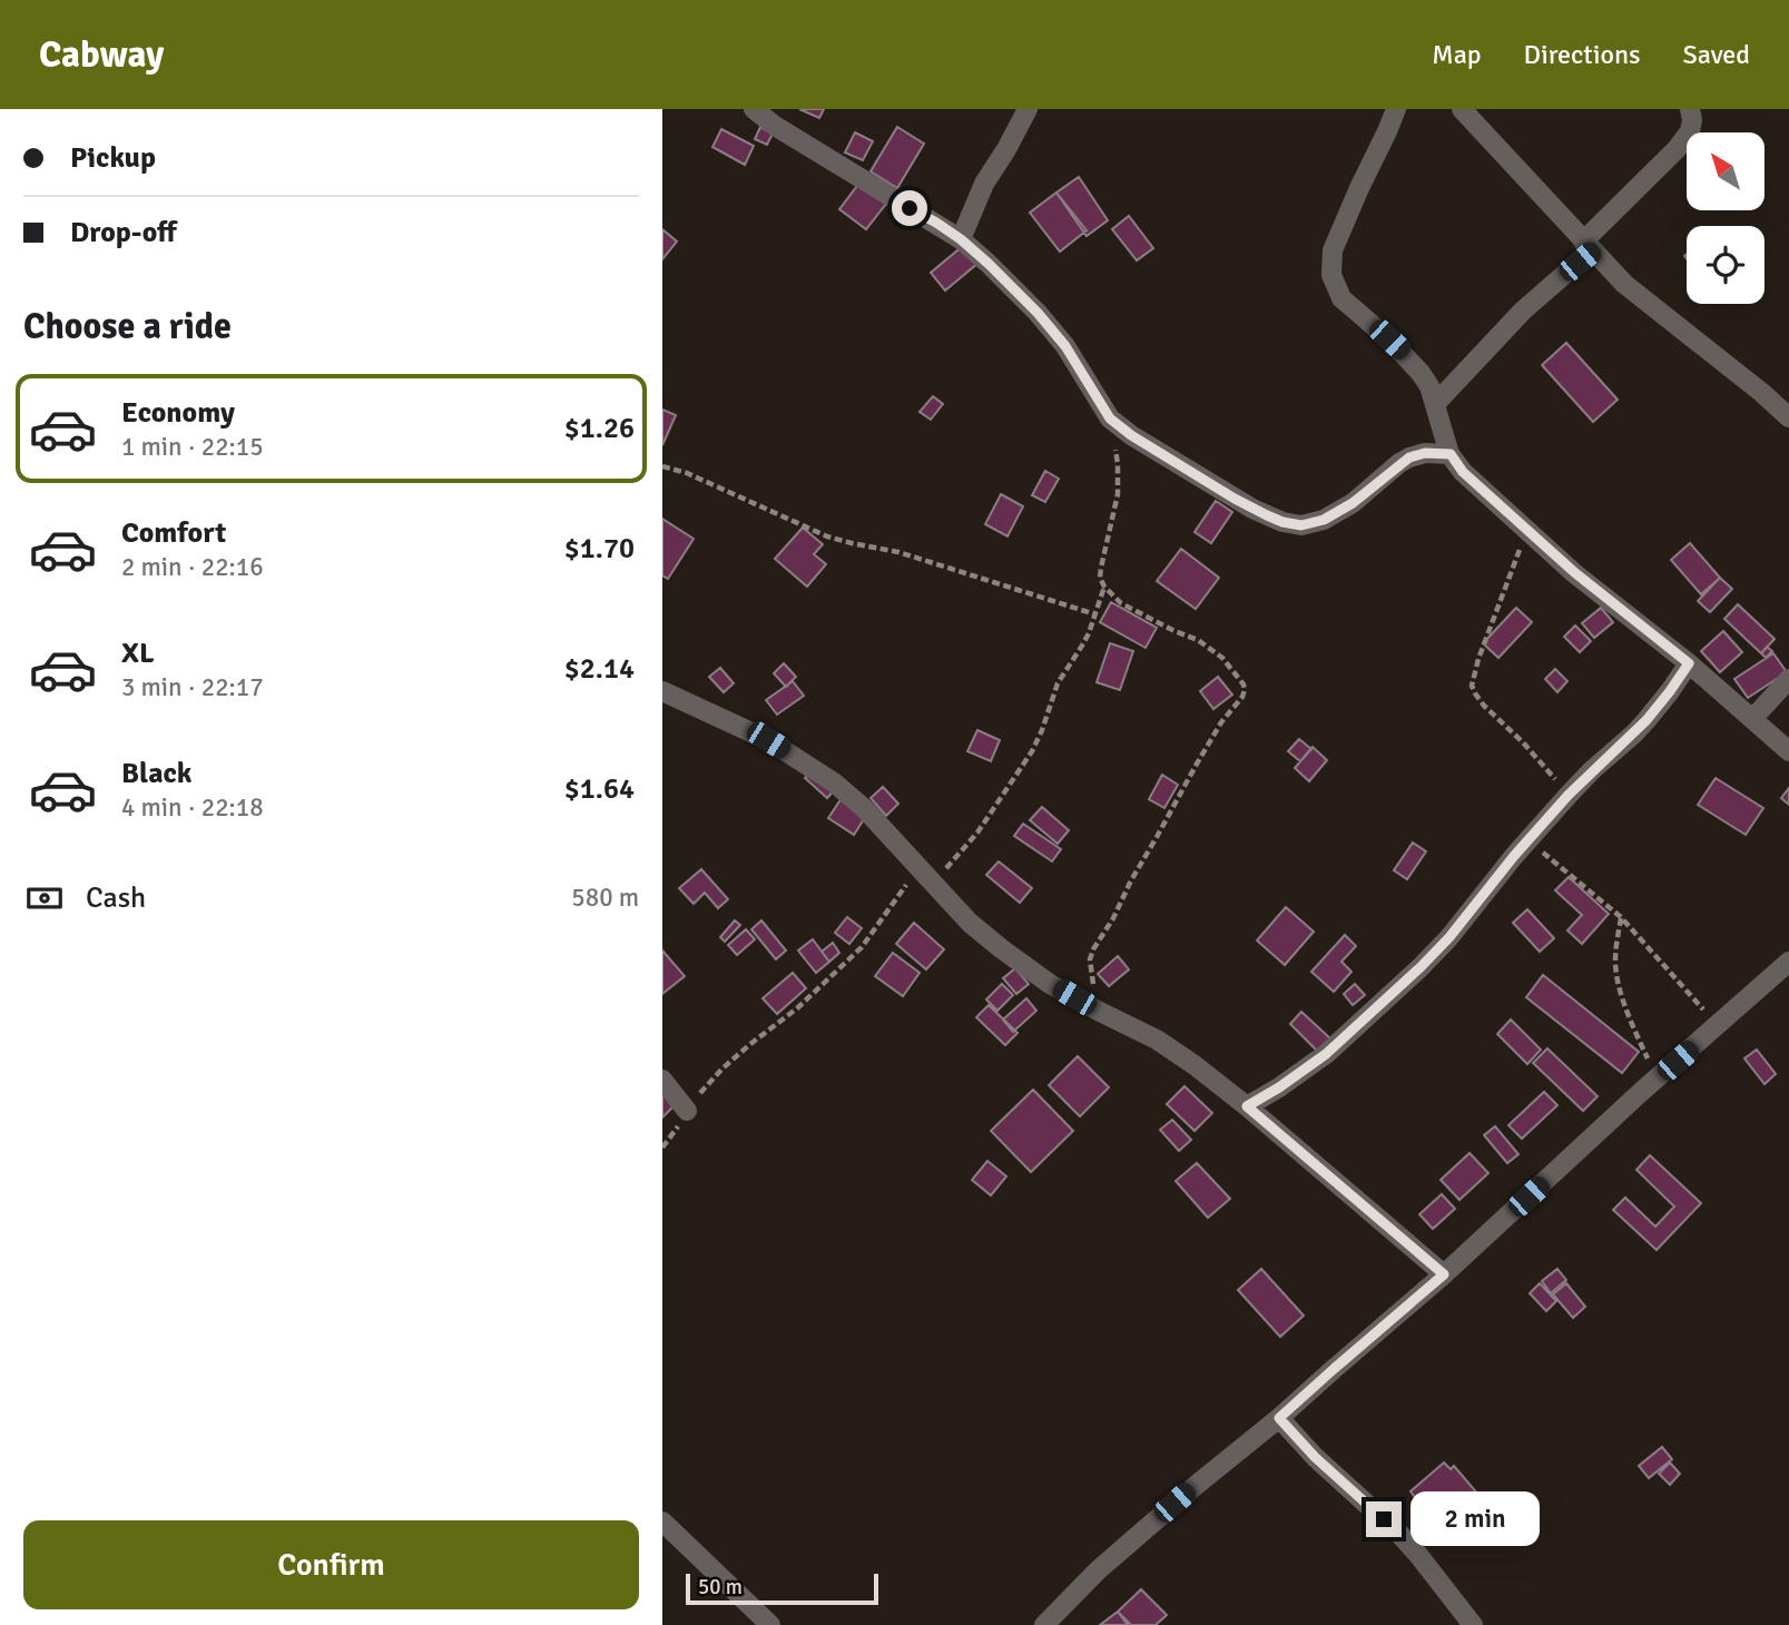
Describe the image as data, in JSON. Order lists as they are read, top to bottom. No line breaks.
{"scale_bar":"50 m","north":"top left","page":{"header":"Cabway","nav":["Map","Directions","Saved"],"banner":["Pickup","Drop-off"],"heading":"Choose a ride","list":[{"name":"Economy","note":"1 min · 22:15","value":"$1.26"},{"name":"Comfort","note":"2 min · 22:16","value":"$1.70"},{"name":"XL","note":"3 min · 22:17","value":"$2.14"},{"name":"Black","note":"4 min · 22:18","value":"$1.64"}],"pay":["Cash","580 m"],"bubble":"2 min","buttons":"Confirm","scale":"50 m"}}
